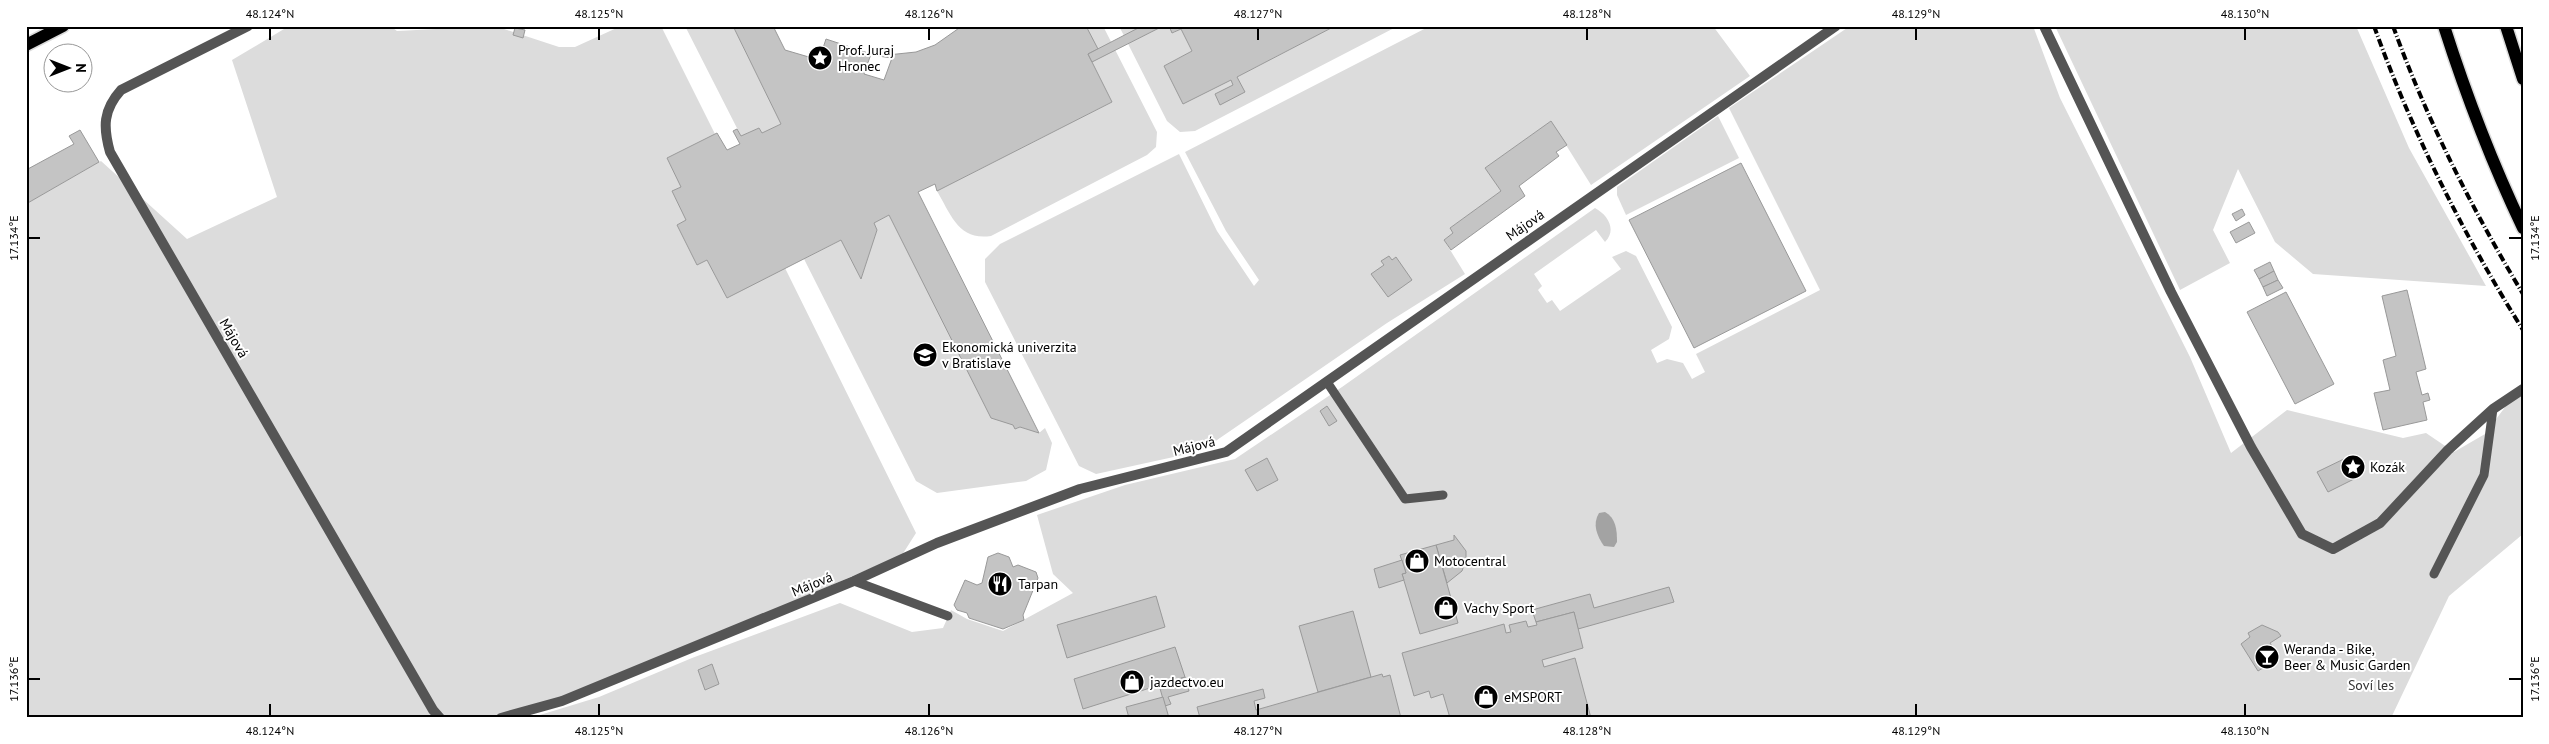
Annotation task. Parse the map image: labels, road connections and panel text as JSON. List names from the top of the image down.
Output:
{
  "streets": {
    "street": ["Májová"]
  },
  "parks": ["Soví les"],
  "places": {
    "place": ["Prof. Juraj Hronec", "Kozák"],
    "school or university": ["Ekonomická univerzita v Bratislave"],
    "shop": [
      "Motocentral",
      "Vachy Sport",
      "jazdectvo.eu",
      "eMSPORT"
    ],
    "restaurant": ["Tarpan"],
    "bar": ["Weranda - Bike, Beer & Music Garden"]
  },
  "north": "right",
  "coordinates": [
    "48.124°N",
    "48.125°N",
    "48.126°N",
    "48.127°N",
    "48.128°N",
    "48.129°N",
    "48.130°N",
    "17.134°E",
    "17.136°E"
  ]
}
